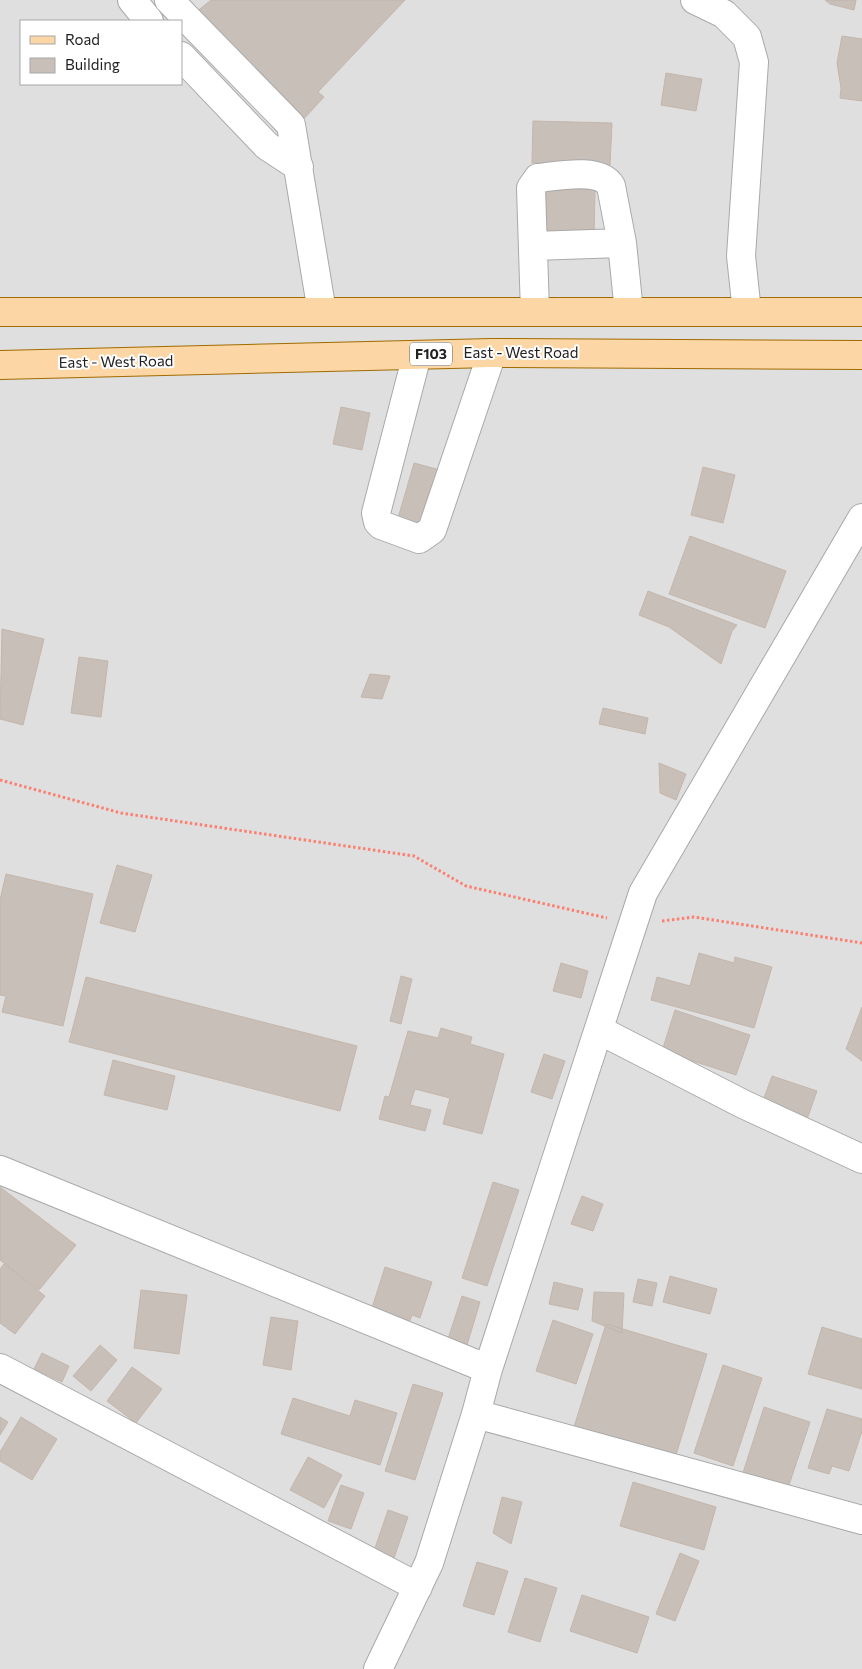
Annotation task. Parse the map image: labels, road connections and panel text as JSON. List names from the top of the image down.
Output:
{
  "streets": {
    "main road": ["East - West Road", "F103"]
  },
  "legend": ["Road", "Building"]
}
